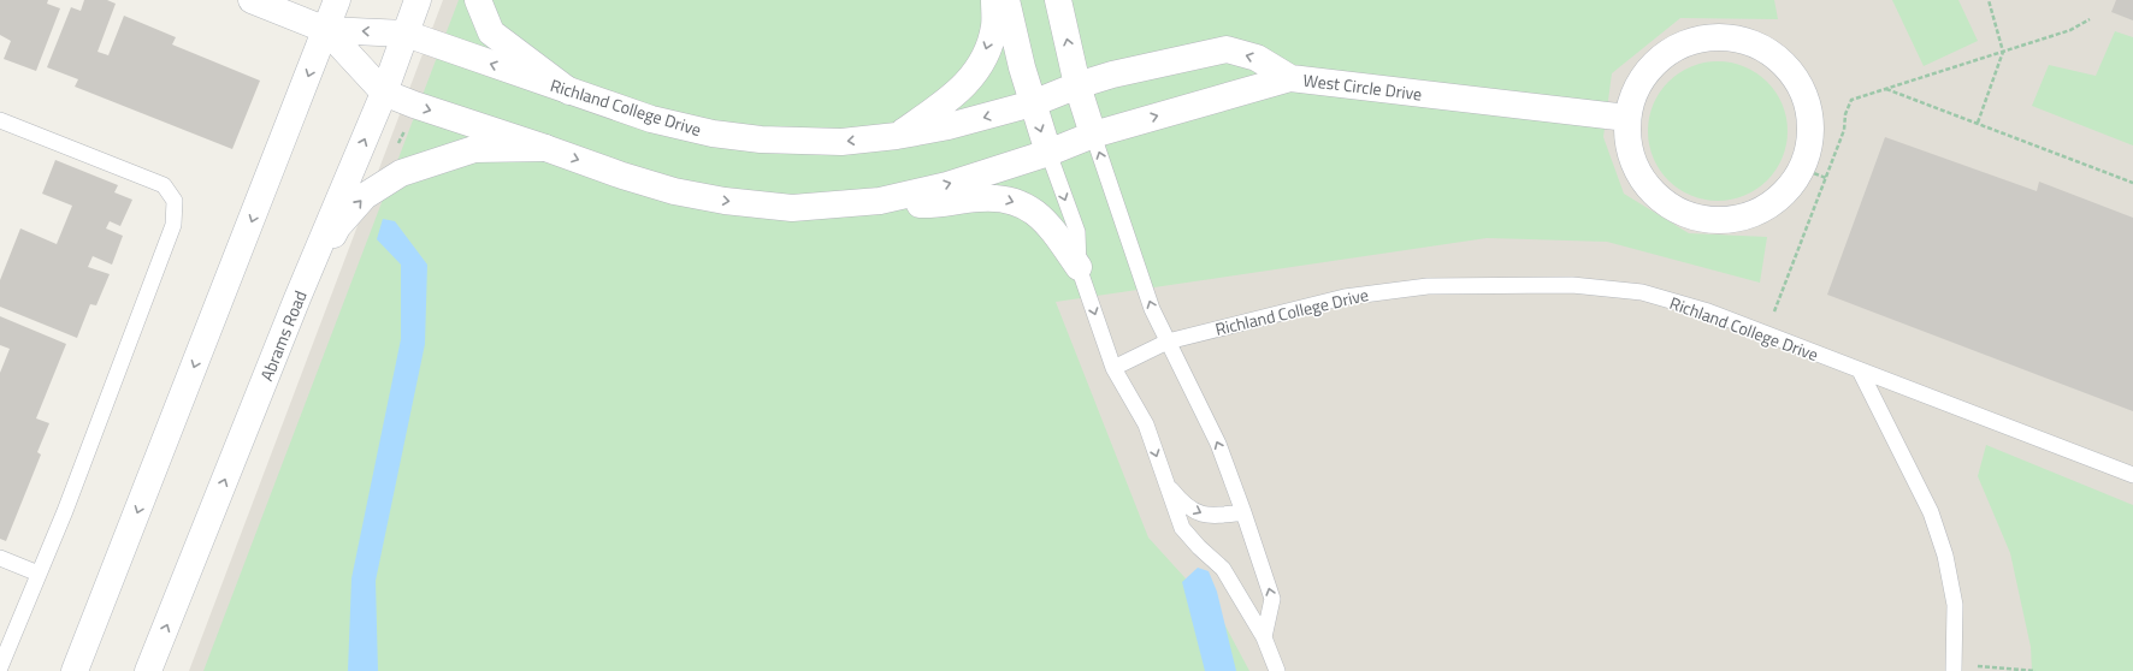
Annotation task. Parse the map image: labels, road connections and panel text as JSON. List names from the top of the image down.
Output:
{
  "streets": {
    "street": ["West Circle Drive", "Richland College Drive", "Abrams Road"]
  },
  "crossings": [
    ["West Circle Drive", "Richland College Drive"],
    ["Richland College Drive", "Abrams Road"]
  ]
}
